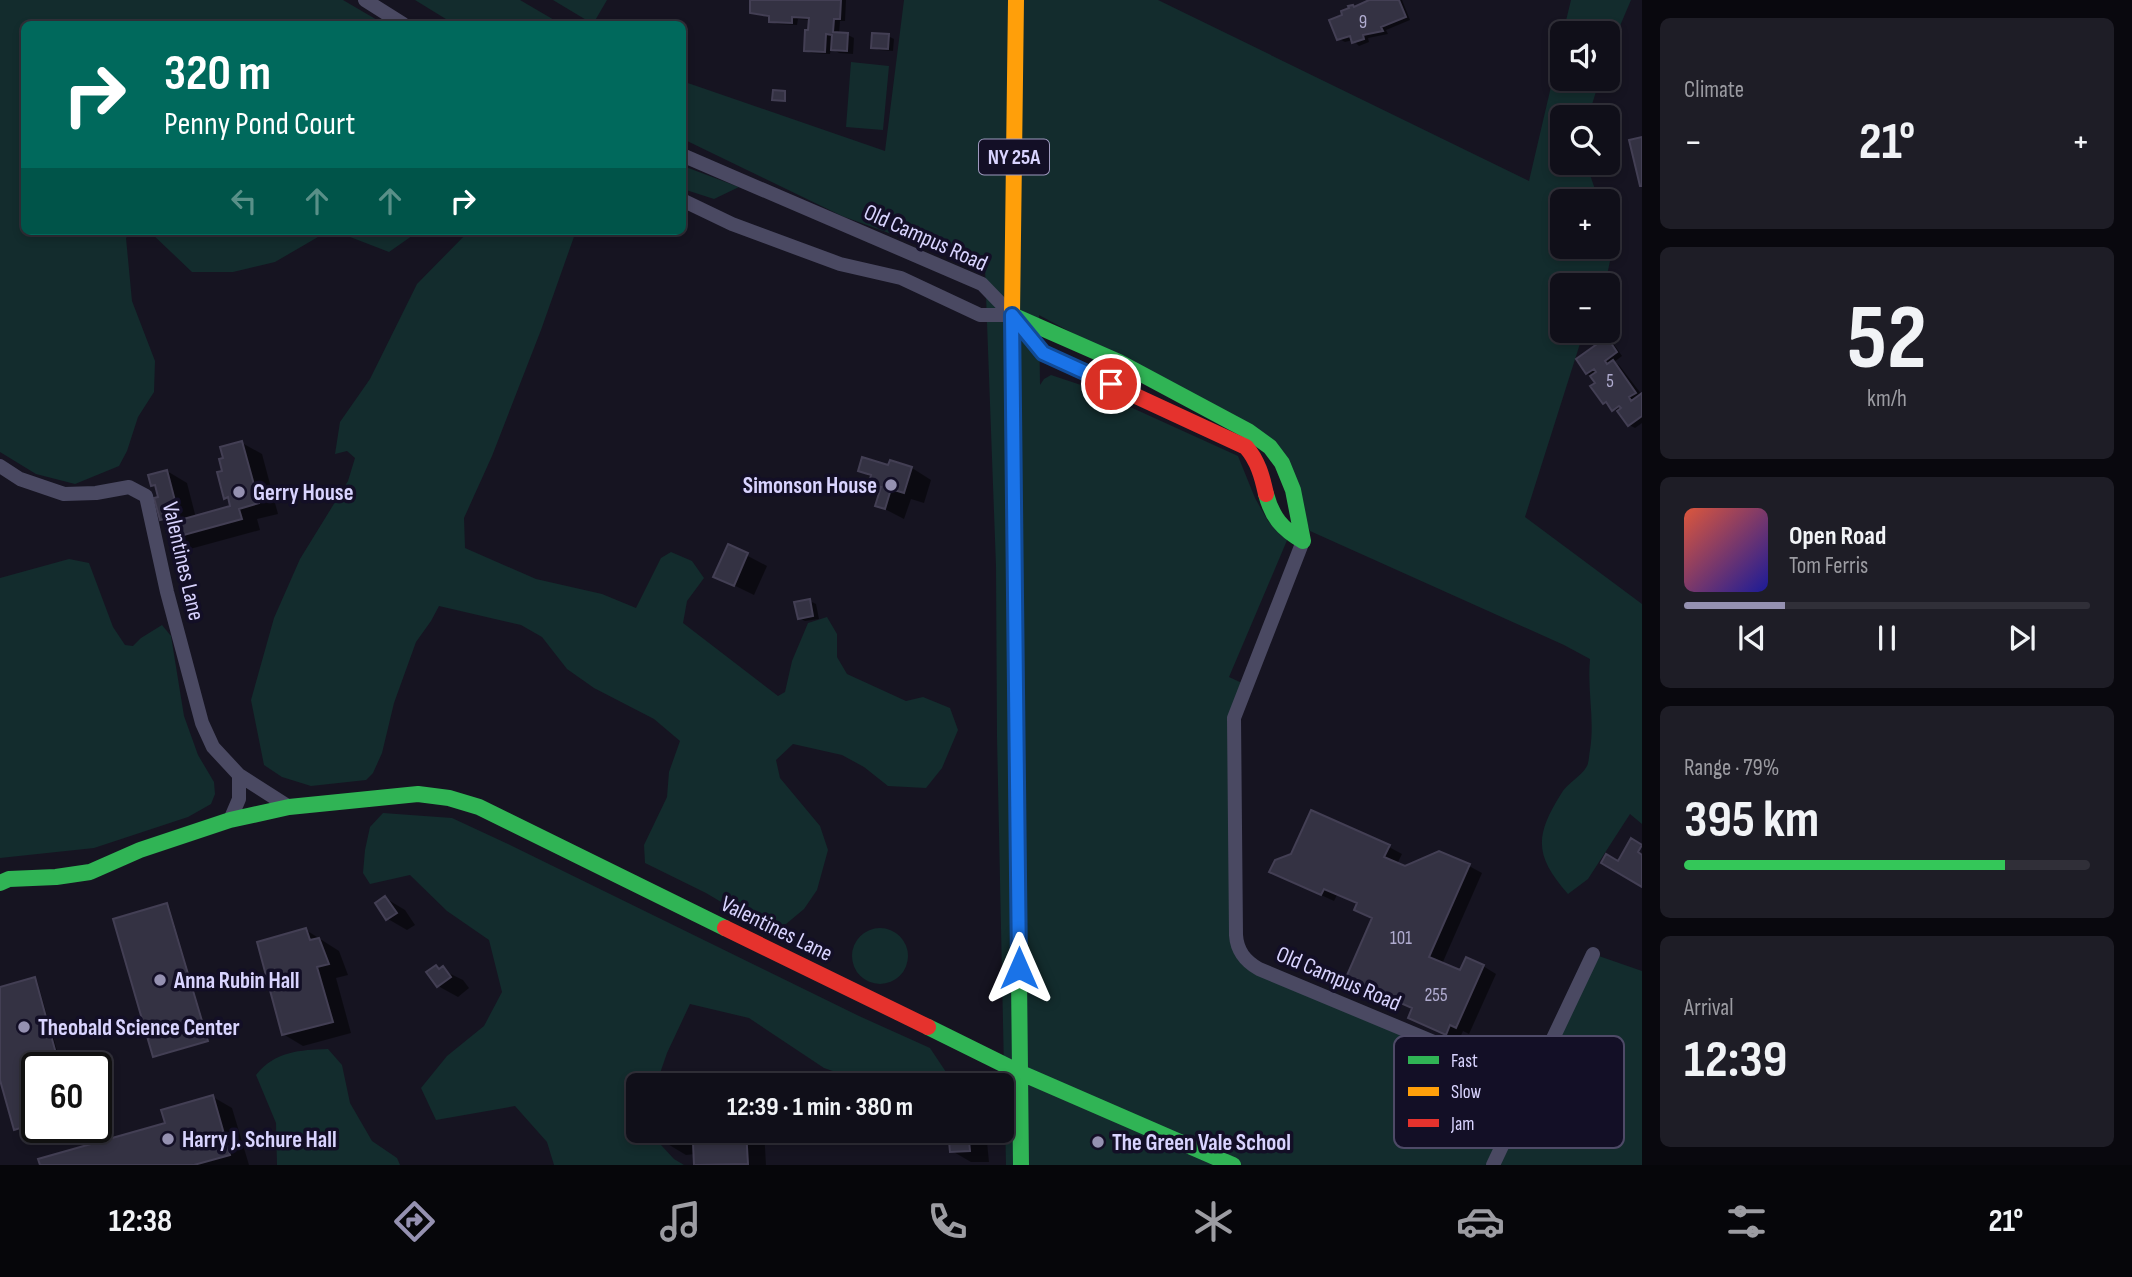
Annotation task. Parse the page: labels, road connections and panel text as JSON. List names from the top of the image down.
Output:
{
  "streets": {
    "street": ["NY 25A", "Old Campus Road", "Valentines Lane"]
  },
  "crossings": [
    ["NY 25A", "Old Campus Road"],
    ["NY 25A", "Valentines Lane"]
  ],
  "places": [
    "Simonson House",
    "Gerry House",
    "Anna Rubin Hall",
    "Theobald Science Center",
    "Harry J. Schure Hall",
    "The Green Vale School"
  ],
  "house_numbers": [
    "9",
    "5",
    "101",
    "255"
  ],
  "legend": ["Fast", "Slow", "Jam"],
  "page": {
    "tile": [
      "Climate",
      ["52", "km/h"],
      ["Range · 79%", "395 km"],
      ["Arrival", "12:39"]
    ],
    "map_buttons": ["+", "−"],
    "turn": ["320 m", "Penny Pond Court"],
    "heat": ["−", "21°", "+"],
    "song": ["Open Road", "Tom Ferris"],
    "limit": "60",
    "trip": "12:39 · 1 min · 380 m",
    "tabs": ["12:38", "21°"]
  }
}
